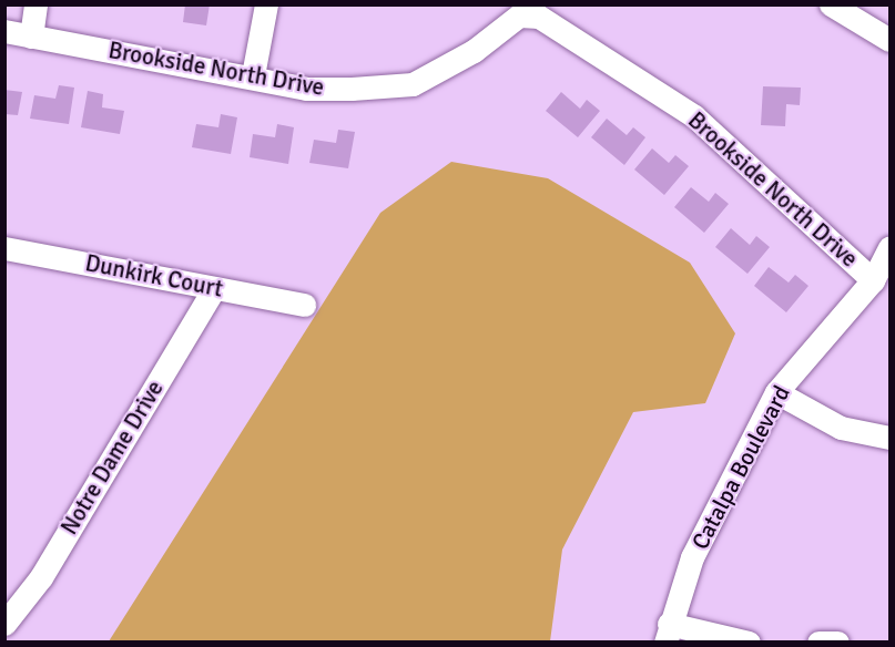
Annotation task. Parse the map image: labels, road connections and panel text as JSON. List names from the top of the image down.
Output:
{
  "streets": {
    "street": [
      "Brookside North Drive",
      "Dunkirk Court",
      "Notre Dame Drive",
      "Catalpa Boulevard"
    ]
  },
  "crossings": [
    ["Brookside North Drive", "Catalpa Boulevard"],
    ["Dunkirk Court", "Notre Dame Drive"]
  ]
}
